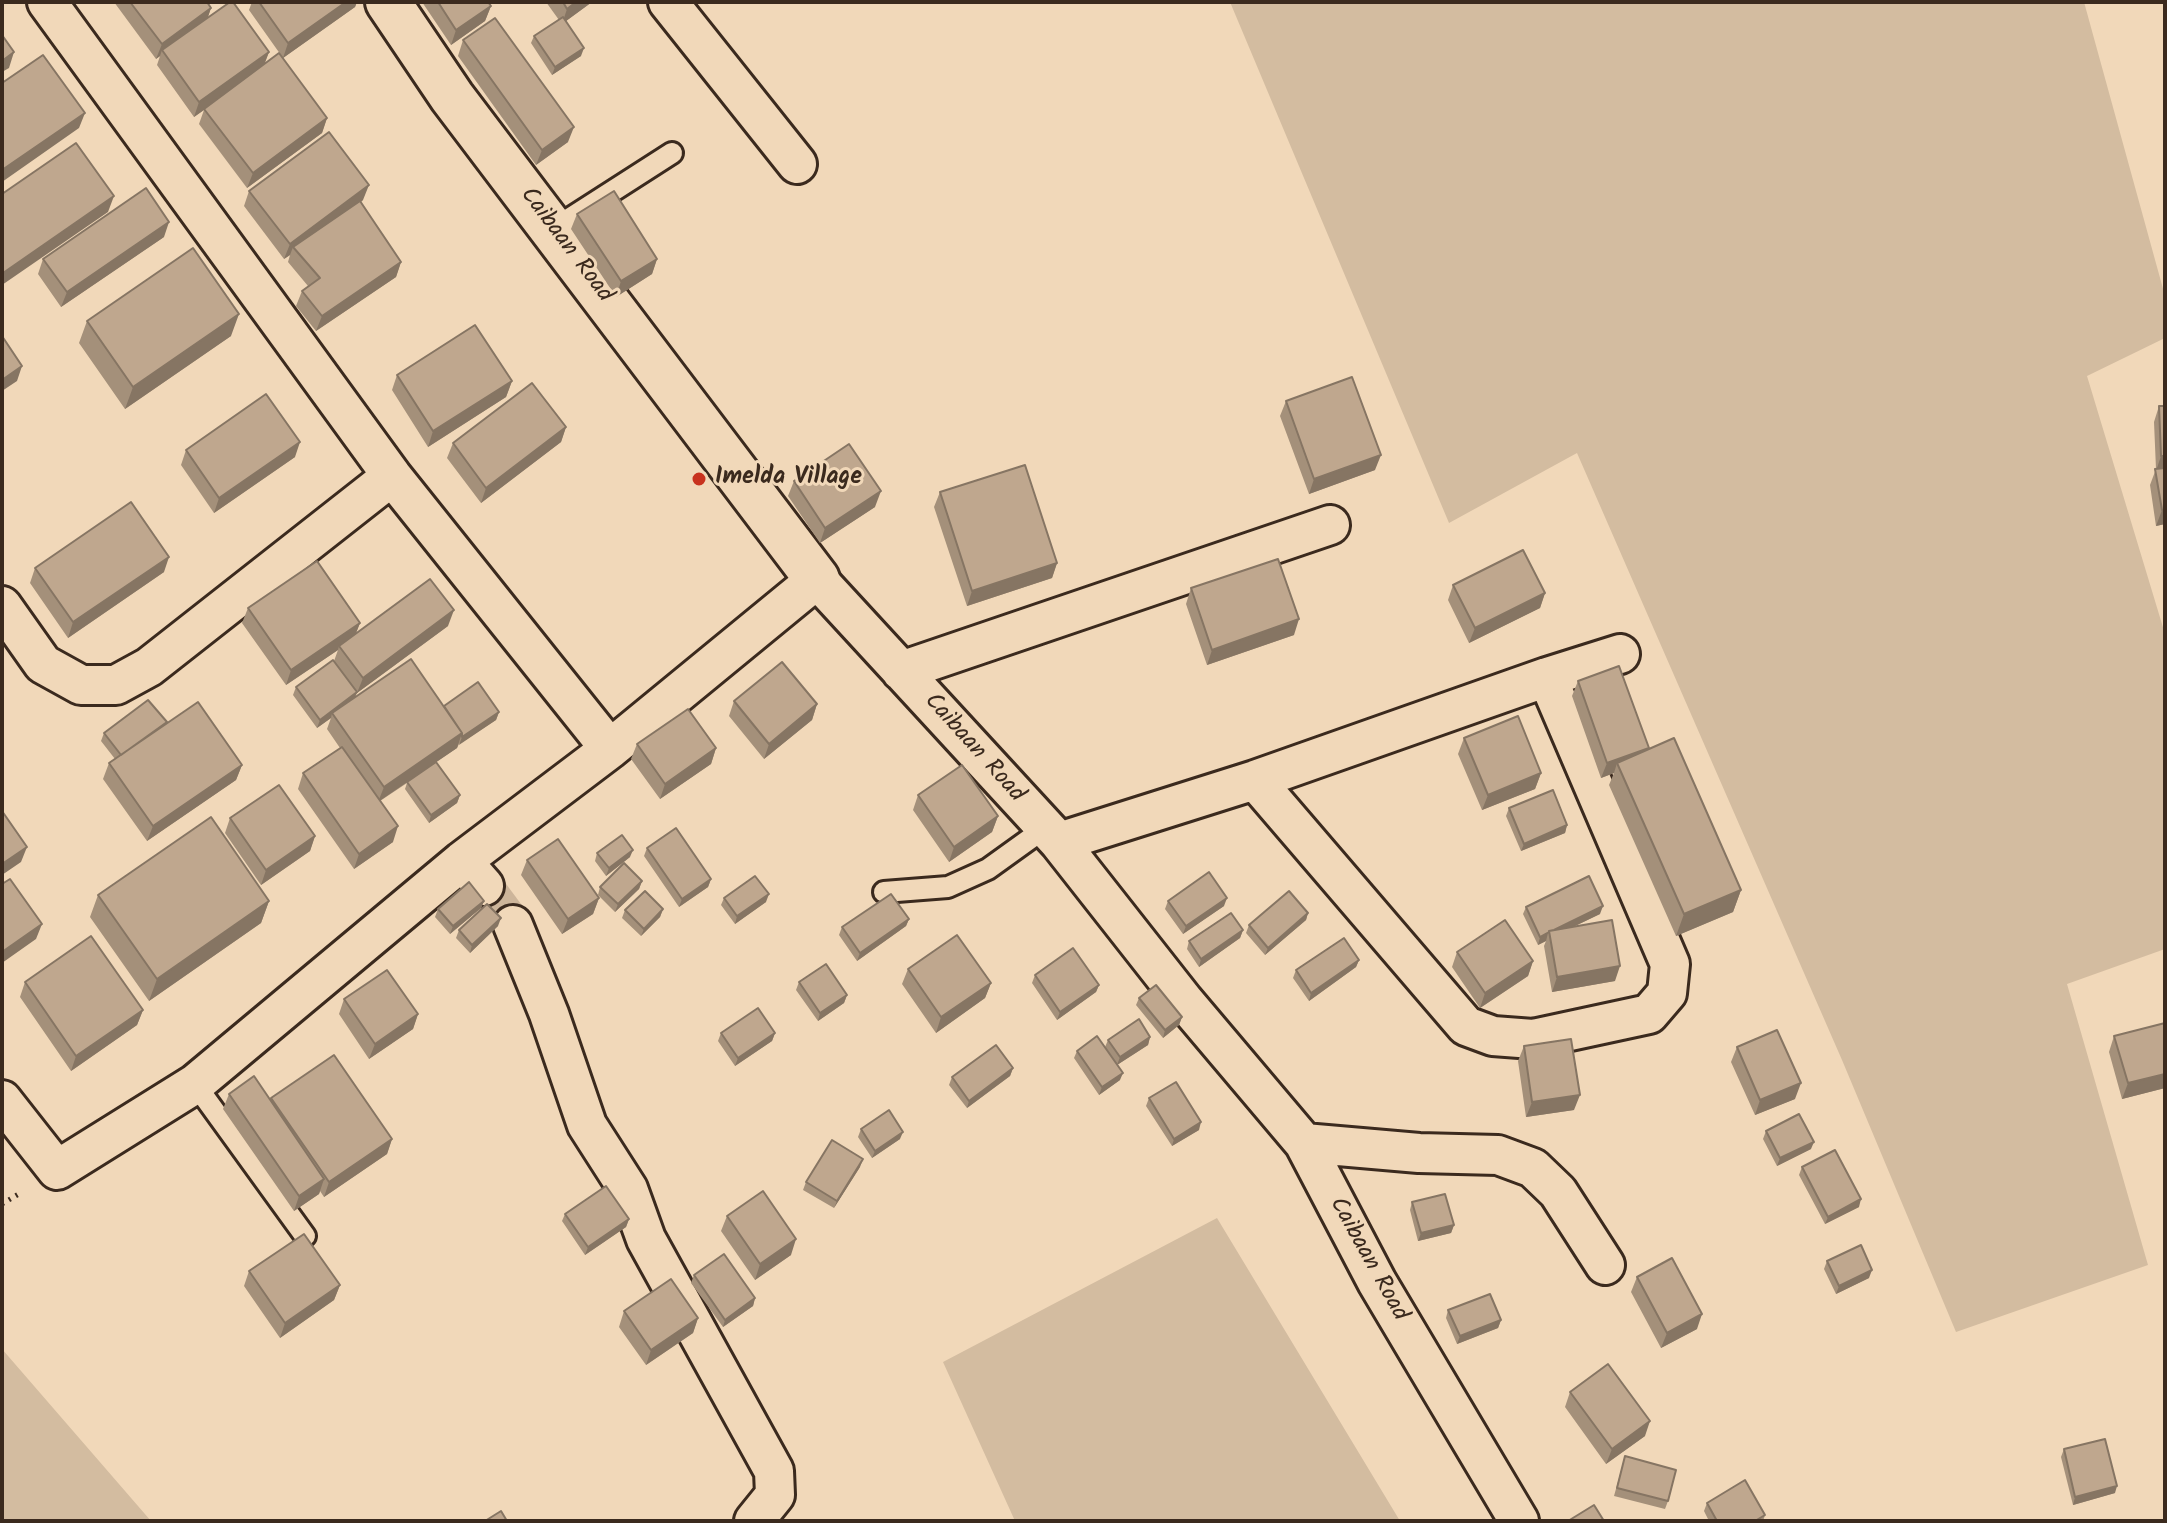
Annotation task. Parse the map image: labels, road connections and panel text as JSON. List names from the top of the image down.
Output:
{
  "streets": {
    "street": ["Caibaan Road"]
  },
  "places": ["Imelda Village"]
}
